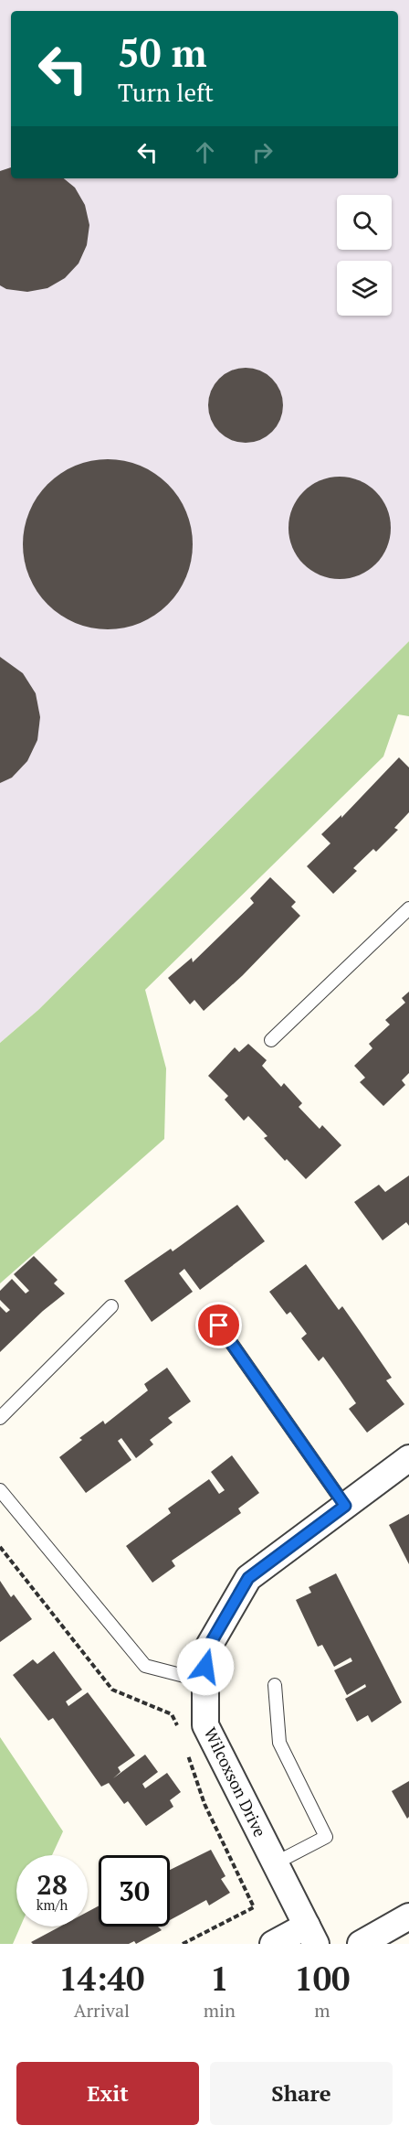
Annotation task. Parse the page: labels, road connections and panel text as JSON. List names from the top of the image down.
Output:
{
  "streets": {
    "street": ["Wilcoxson Drive"]
  },
  "page": {
    "turn": ["50 m", "Turn left"],
    "speed": "28 km/h",
    "limit": "30",
    "eta": [
      "14:40",
      "Arrival",
      "1",
      "min",
      "100",
      "m"
    ],
    "buttons": ["Exit", "Share"]
  }
}
